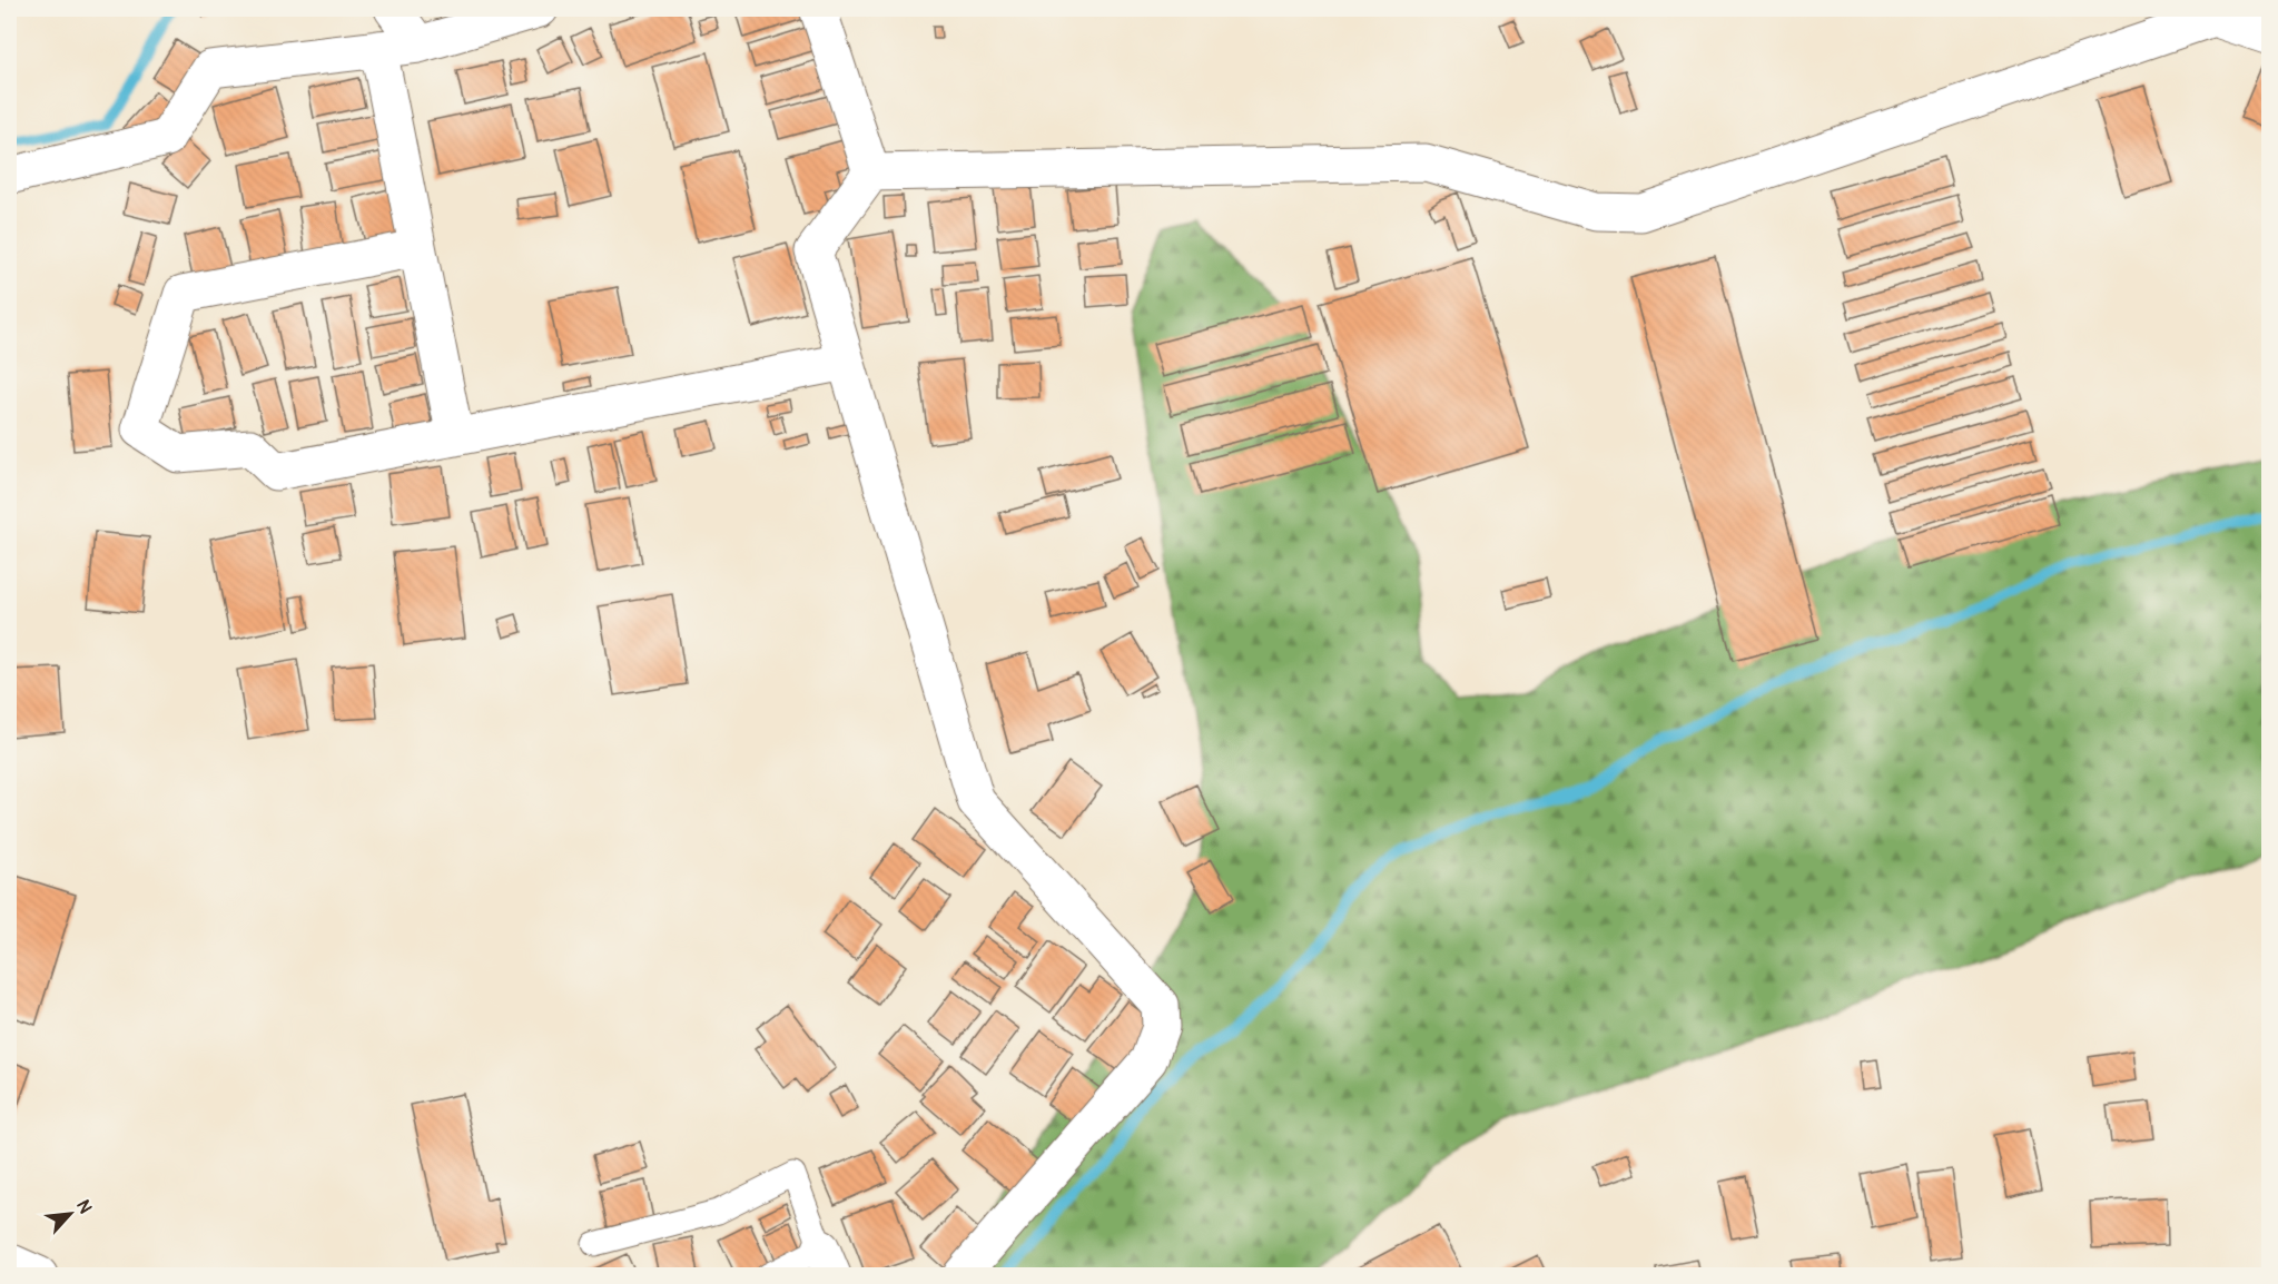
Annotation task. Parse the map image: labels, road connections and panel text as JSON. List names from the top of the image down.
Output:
{
  "north": "top right"
}
